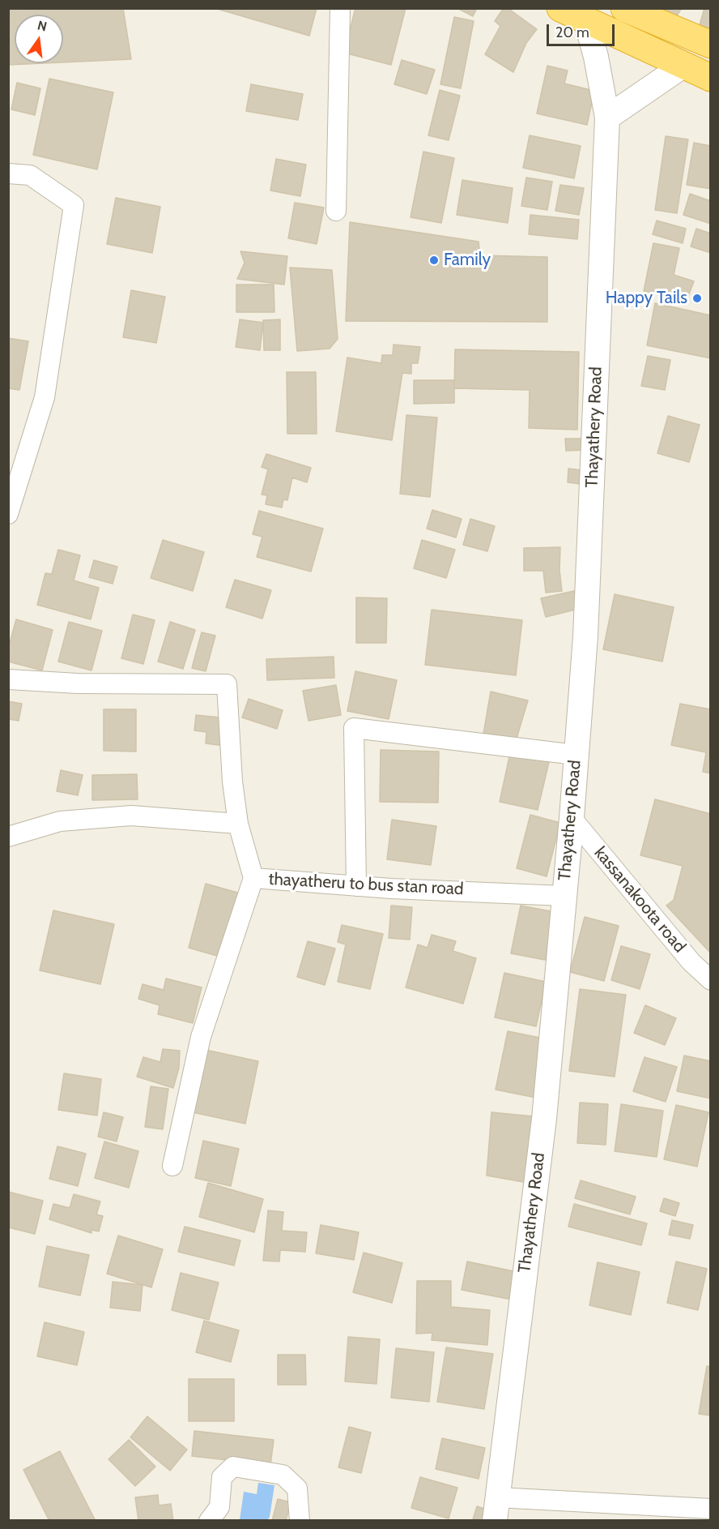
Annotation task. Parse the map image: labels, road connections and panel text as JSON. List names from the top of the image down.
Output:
{
  "streets": {
    "street": ["Thayathery Road", "thayatheru to bus stan road", "kassanakoota road"]
  },
  "crossings": [
    ["Thayathery Road", "thayatheru to bus stan road"],
    ["Thayathery Road", "kassanakoota road"]
  ],
  "places": ["Family", "Happy Tails"],
  "scale_bar": "20 m",
  "north": "top"
}
